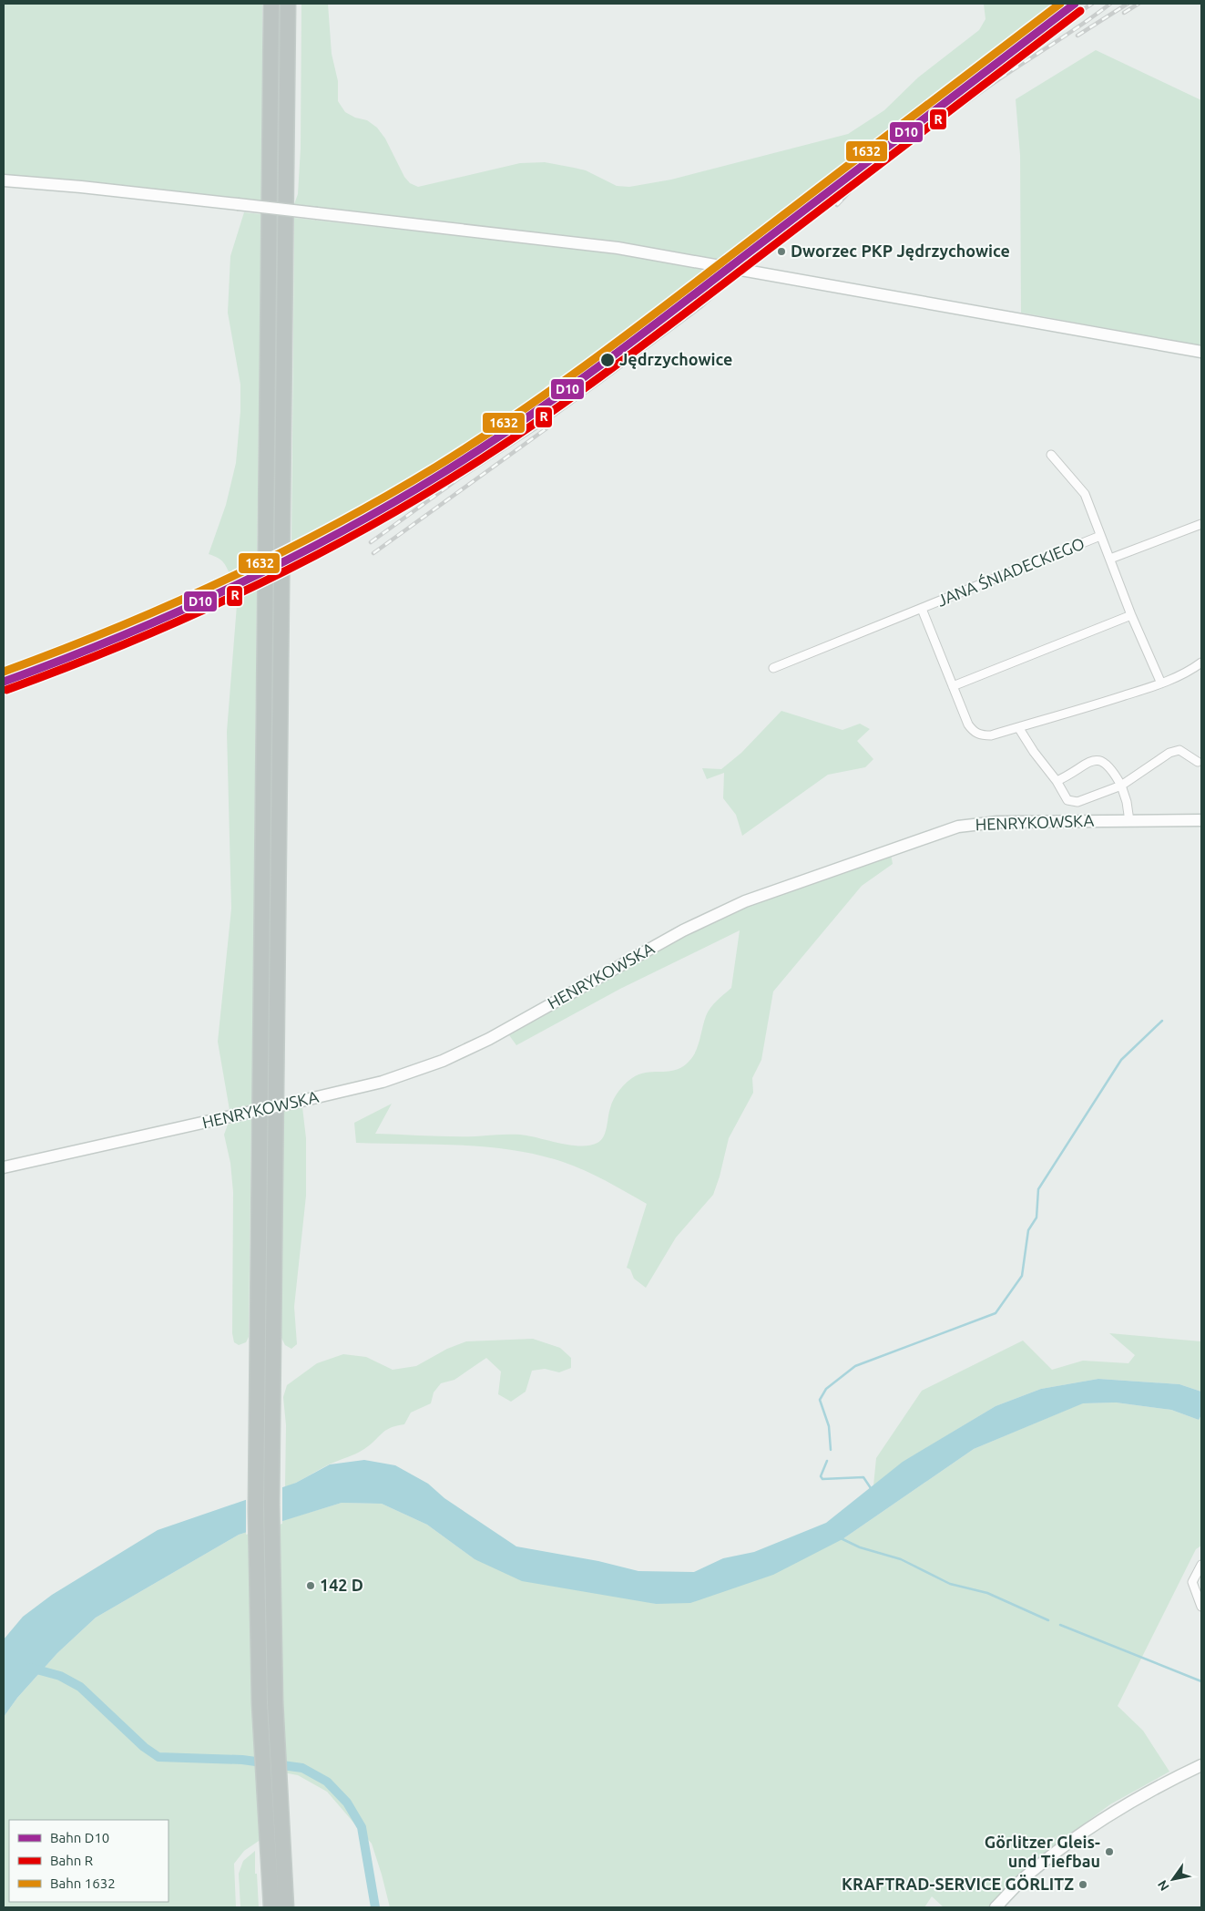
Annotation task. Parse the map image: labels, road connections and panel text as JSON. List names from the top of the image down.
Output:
{
  "streets": {
    "street": ["JANA ŚNIADECKIEGO", "HENRYKOWSKA"]
  },
  "places": [
    "Dworzec PKP Jędrzychowice",
    "Jędrzychowice",
    "142 D",
    "Görlitzer Gleis- und Tiefbau",
    "KRAFTRAD-SERVICE GÖRLITZ"
  ],
  "lines": ["rail line D10", "rail line 1632", "rail line R"],
  "legend": ["Bahn D10", "Bahn R", "Bahn 1632"],
  "north": "bottom left"
}
